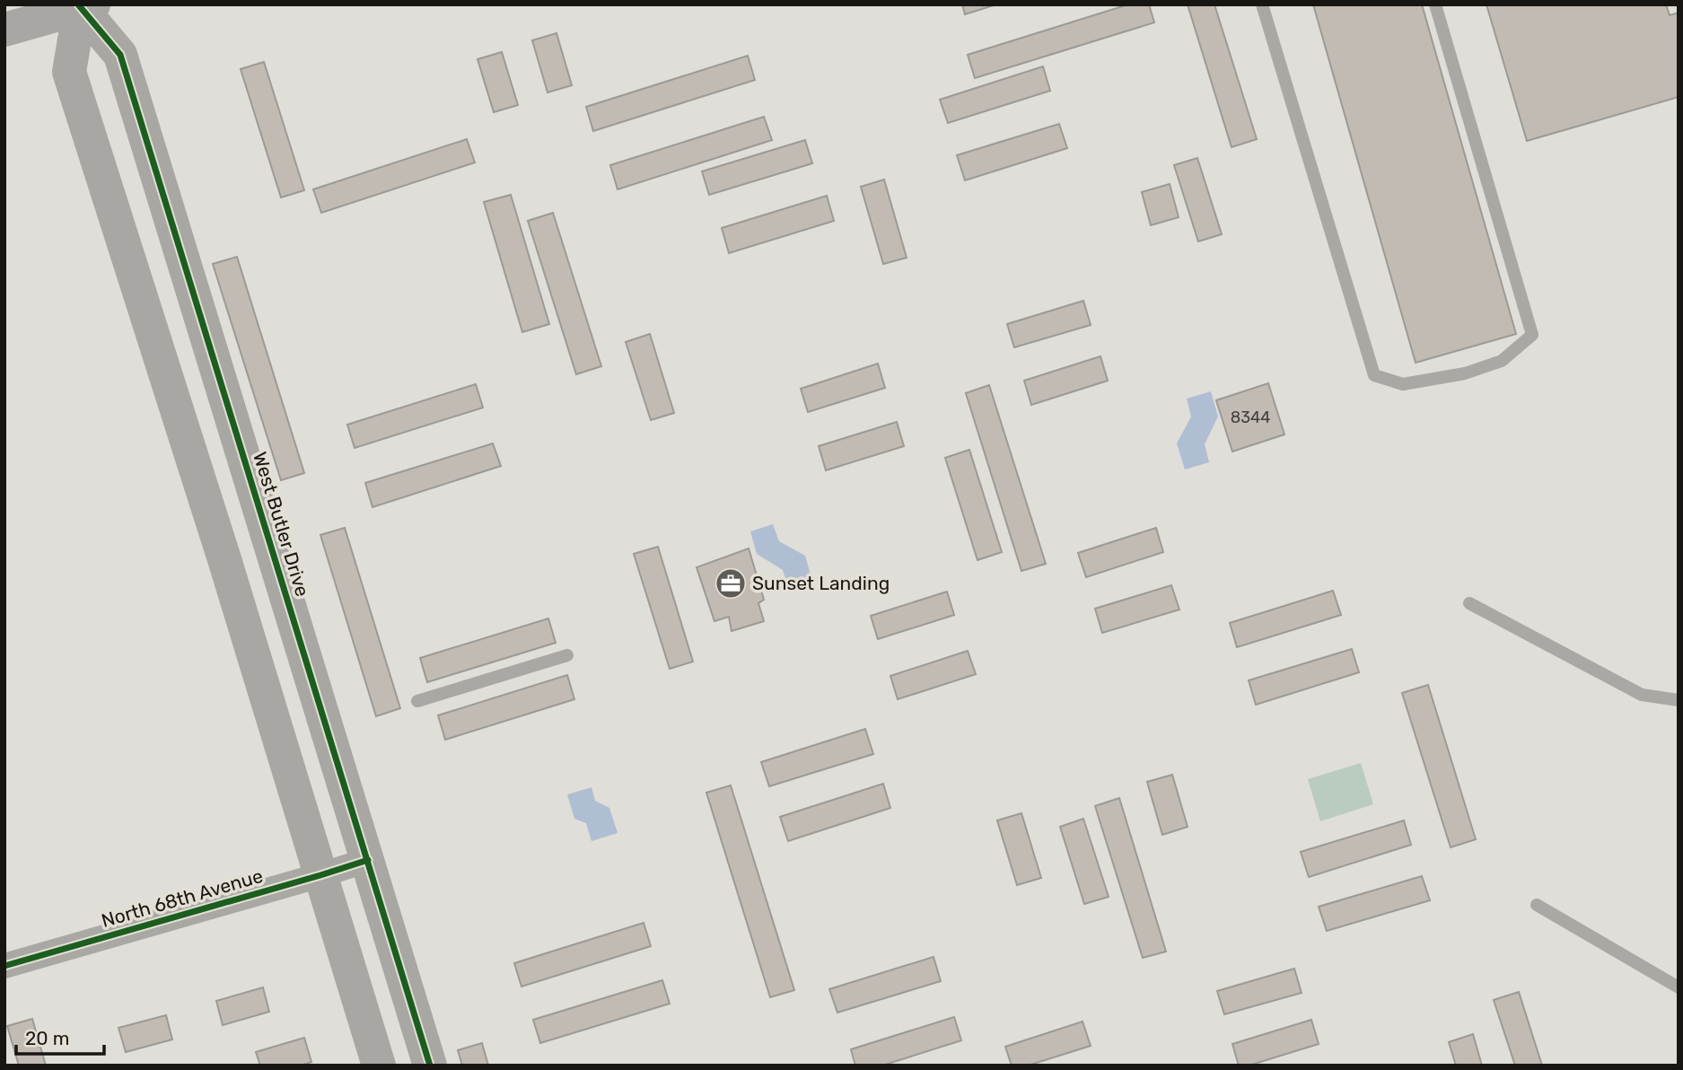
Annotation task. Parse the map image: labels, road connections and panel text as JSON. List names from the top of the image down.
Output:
{
  "streets": {
    "street": ["West Butler Drive", "North 68th Avenue"]
  },
  "crossings": [
    ["West Butler Drive", "North 68th Avenue"]
  ],
  "places": {
    "office": ["Sunset Landing"]
  },
  "house_numbers": ["8344"],
  "scale_bar": "20 m"
}
